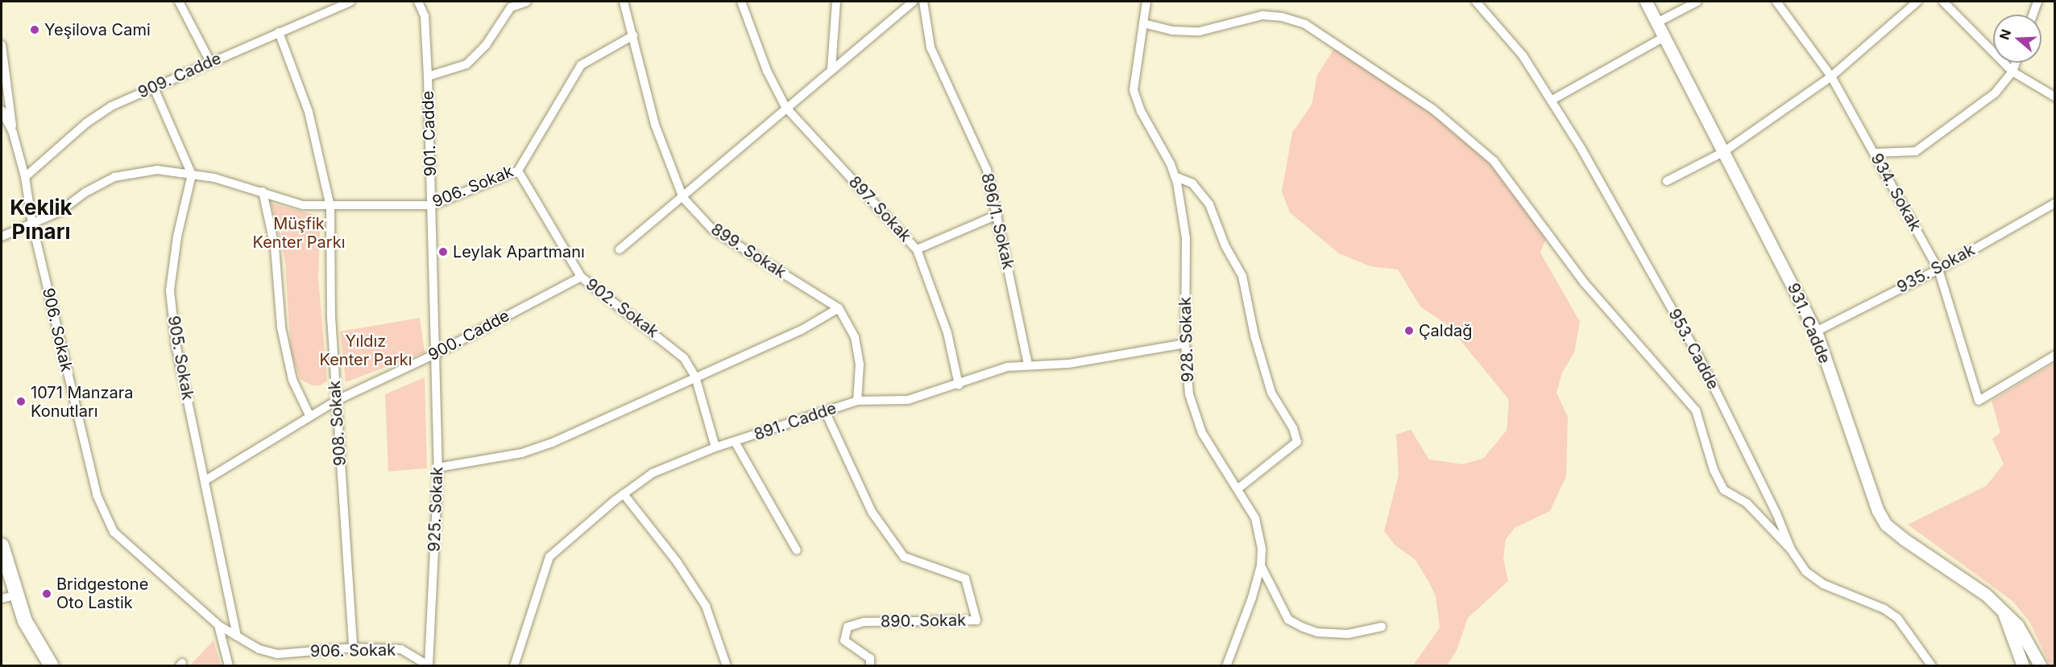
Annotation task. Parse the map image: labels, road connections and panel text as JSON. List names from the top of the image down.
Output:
{
  "streets": {
    "main road": ["931. Cadde"],
    "street": [
      "909. Cadde",
      "901. Cadde",
      "906. Sokak",
      "934. Sokak",
      "897. Sokak",
      "896/1. Sokak",
      "899. Sokak",
      "935. Sokak",
      "902. Sokak",
      "900. Cadde",
      "928. Sokak",
      "953. Cadde",
      "905. Sokak",
      "891. Cadde",
      "908. Sokak",
      "925. Sokak",
      "890. Sokak"
    ]
  },
  "crossings": [
    ["909. Cadde", "908. Sokak"],
    ["901. Cadde", "906. Sokak"],
    ["901. Cadde", "900. Cadde"],
    ["901. Cadde", "925. Sokak"],
    ["906. Sokak", "899. Sokak"],
    ["906. Sokak", "902. Sokak"],
    ["906. Sokak", "905. Sokak"],
    ["906. Sokak", "908. Sokak"],
    ["906. Sokak", "925. Sokak"],
    ["934. Sokak", "935. Sokak"],
    ["897. Sokak", "891. Cadde"],
    ["896/1. Sokak", "891. Cadde"],
    ["899. Sokak", "891. Cadde"],
    ["935. Sokak", "931. Cadde"],
    ["902. Sokak", "900. Cadde"],
    ["902. Sokak", "891. Cadde"],
    ["900. Cadde", "905. Sokak"],
    ["900. Cadde", "908. Sokak"],
    ["900. Cadde", "925. Sokak"],
    ["928. Sokak", "891. Cadde"],
    ["891. Cadde", "890. Sokak"]
  ],
  "districts": ["Keklik Pınarı"],
  "parks": ["Müşfik Kenter Parkı", "Yıldız Kenter Parkı"],
  "places": [
    "Yeşilova Cami",
    "Leylak Apartmanı",
    "Çaldağ",
    "1071 Manzara Konutları",
    "Bridgestone Oto Lastik"
  ],
  "north": "left"
}
